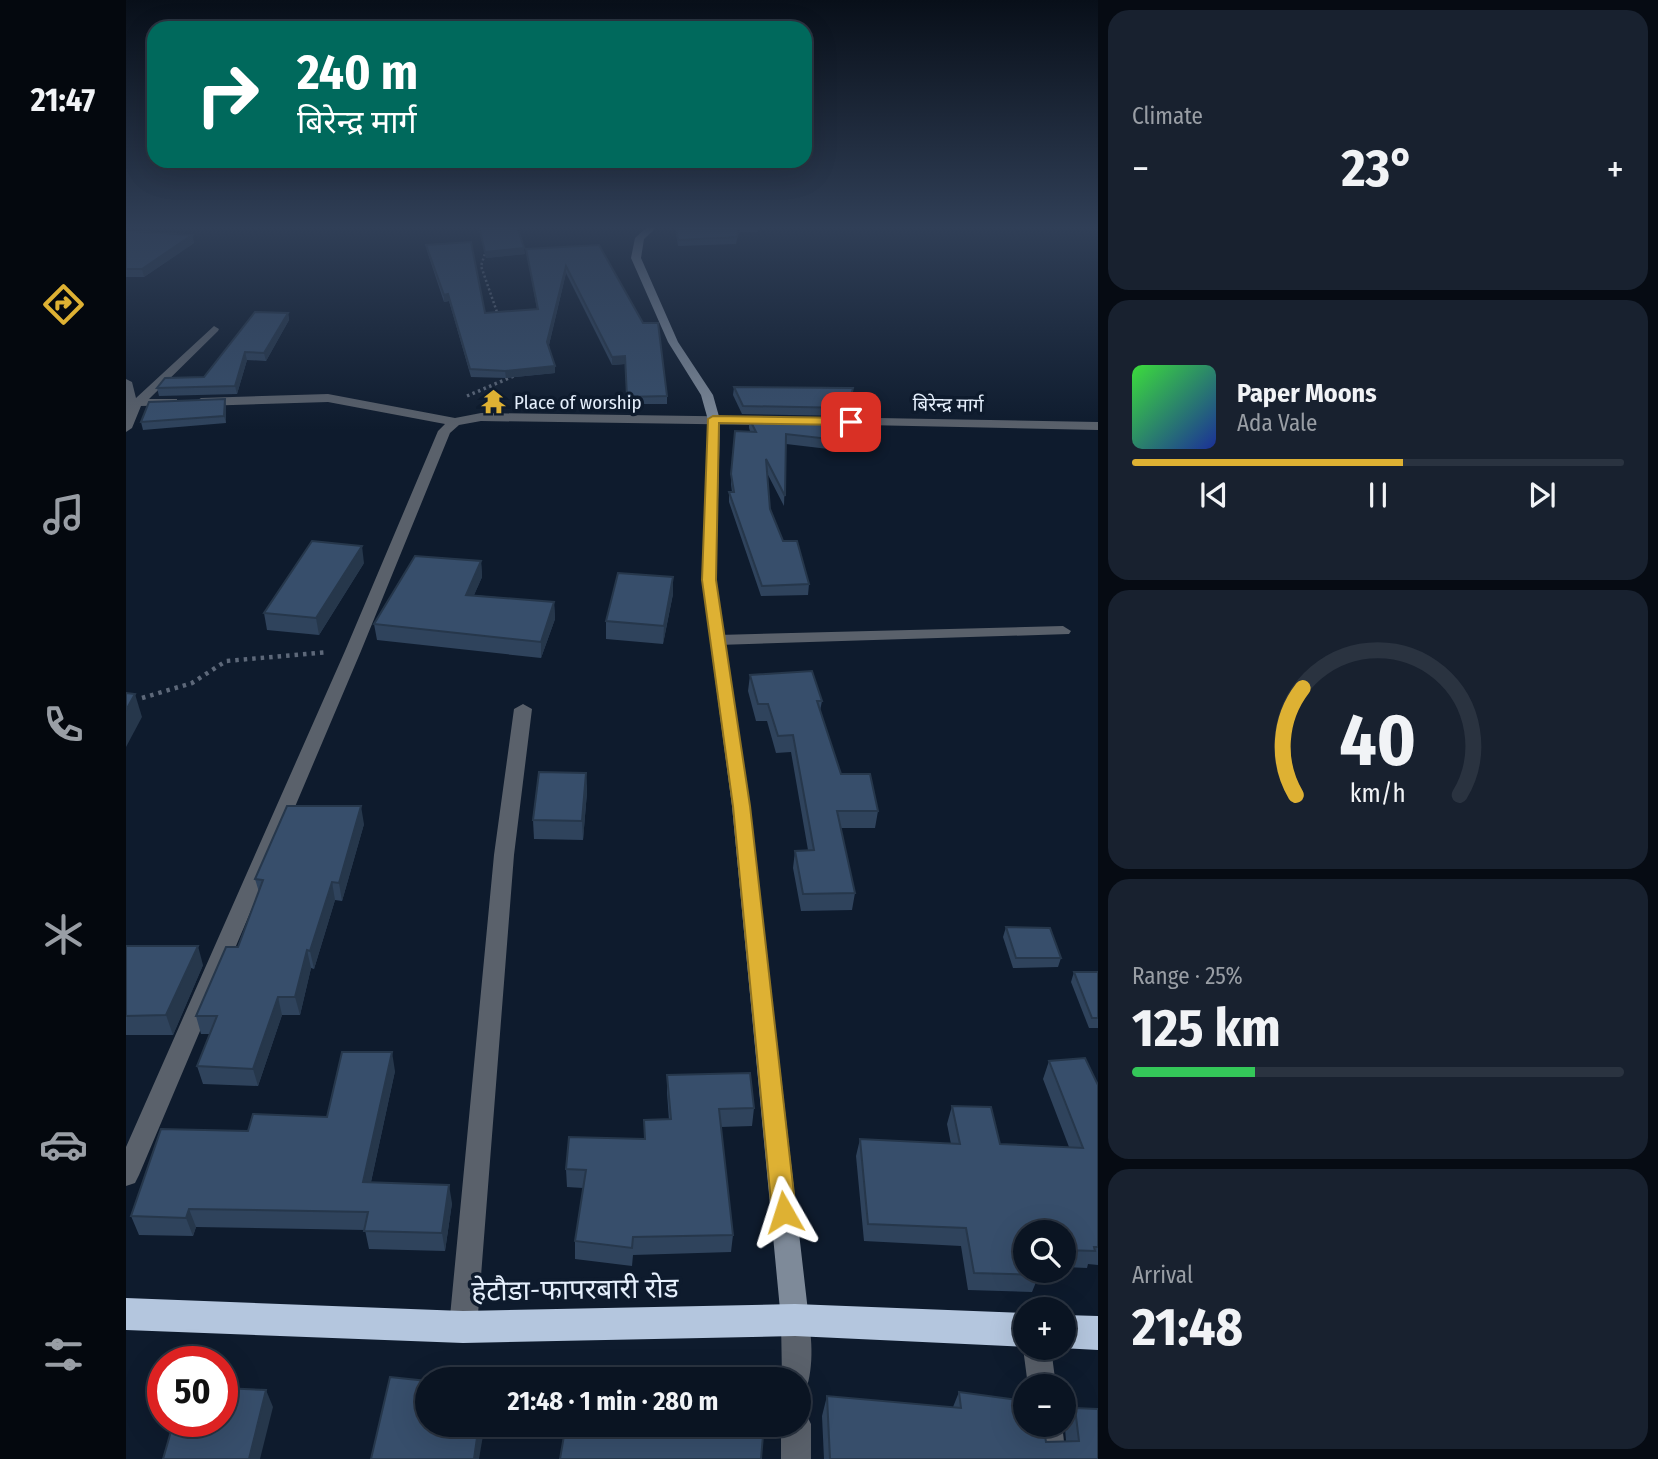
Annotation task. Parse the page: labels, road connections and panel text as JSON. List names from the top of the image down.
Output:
{
  "streets": {
    "highway": ["हेटौडा-फापरबारी रोड"],
    "street": ["बिरेन्द्र मार्ग"]
  },
  "places": {
    "temple": ["Place of worship"]
  },
  "page": {
    "tabs": "21:47",
    "tile": [
      "Climate",
      ["Range · 25%", "125 km"],
      ["Arrival", "21:48"]
    ],
    "turn": ["240 m", "बिरेन्द्र मार्ग"],
    "heat": ["−", "23°", "+"],
    "song": ["Paper Moons", "Ada Vale"],
    "map_buttons": ["+", "−"],
    "limit": "50",
    "trip": "21:48 · 1 min · 280 m",
    "gauge": ["40", "km/h"]
  }
}
